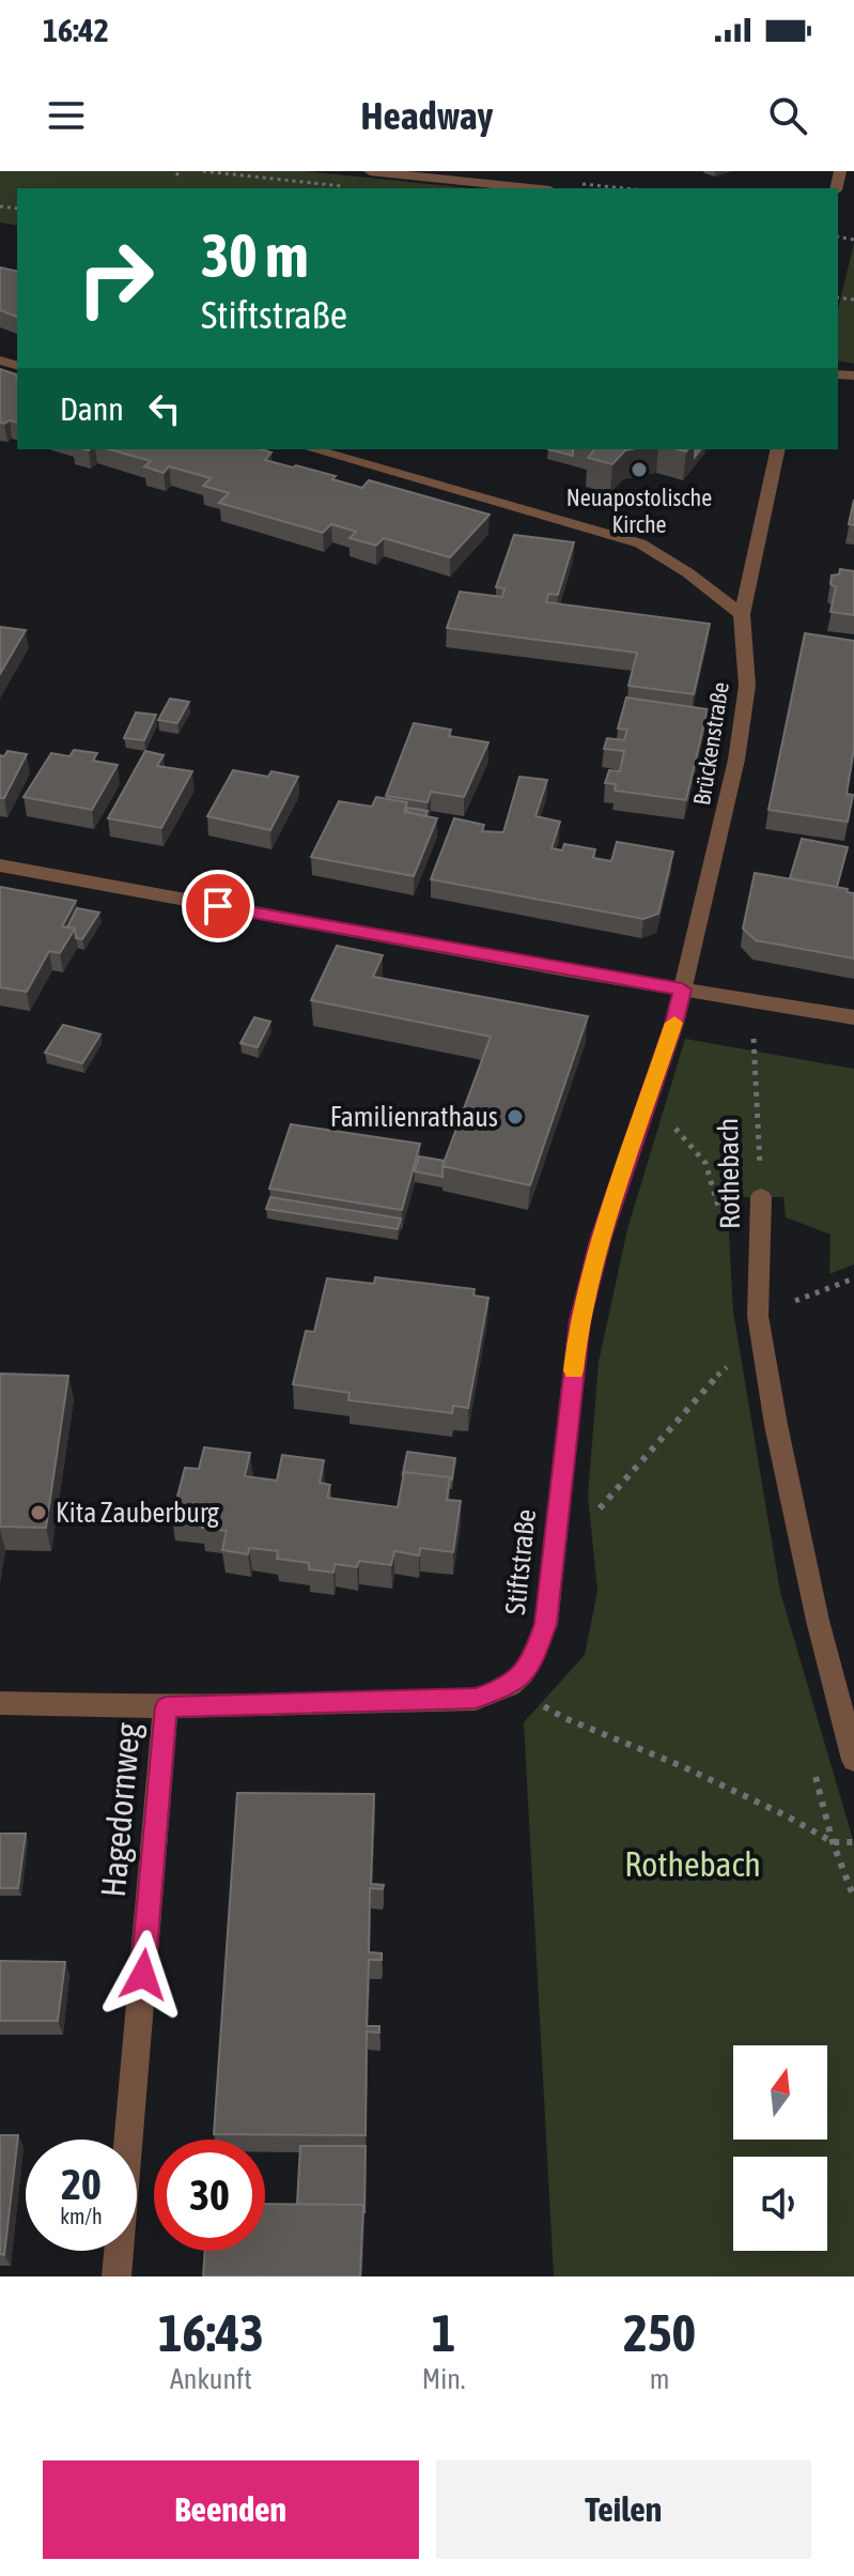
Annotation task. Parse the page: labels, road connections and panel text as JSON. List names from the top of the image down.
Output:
{
  "streets": {
    "street": [
      "Brückenstraße",
      "Rothebach",
      "Stiftstraße",
      "Hagedornweg"
    ]
  },
  "crossings": [
    ["Brückenstraße", "Stiftstraße"]
  ],
  "parks": ["Rothebach"],
  "places": ["Neuapostolische Kirche", "Familienrathaus", "Kita Zauberburg"],
  "north": "top",
  "page": {
    "status": "16:42",
    "header": "Headway",
    "turn": ["30 m", "Stiftstraße"],
    "then": "Dann",
    "speed": "20 km/h",
    "limit": "30",
    "eta": [
      "16:43",
      "Ankunft",
      "1",
      "Min.",
      "250",
      "m"
    ],
    "buttons": ["Beenden", "Teilen"]
  }
}
